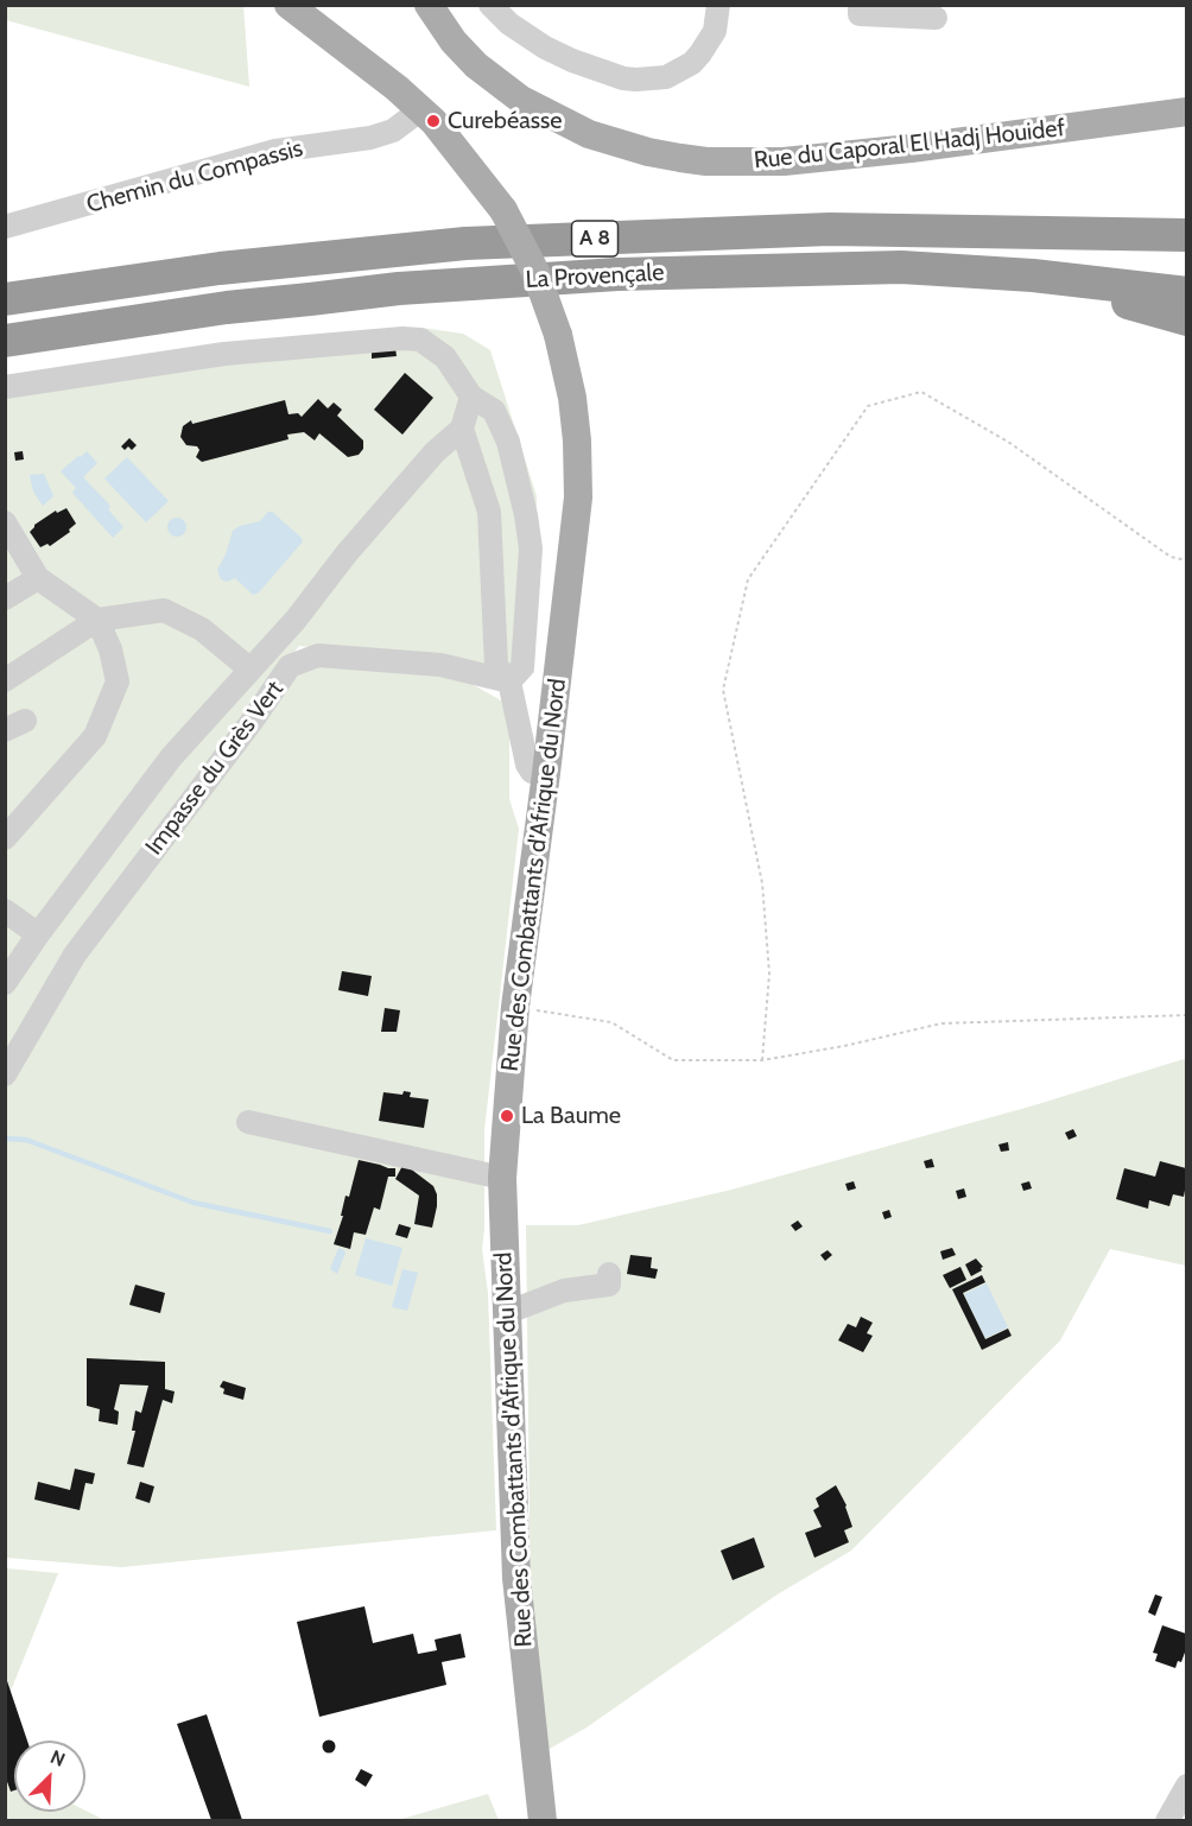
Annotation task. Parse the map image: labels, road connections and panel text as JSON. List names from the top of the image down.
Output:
{
  "streets": {
    "highway": ["A 8", "La Provençale"],
    "main road": ["Rue du Caporal El Hadj Houidef", "Rue des Combattants d'Afrique du Nord"],
    "street": ["Chemin du Compassis", "Impasse du Grès Vert"]
  },
  "crossings": [
    ["Chemin du Compassis", "Rue des Combattants d'Afrique du Nord"]
  ],
  "places": ["Curebéasse", "La Baume"],
  "north": "top right"
}
